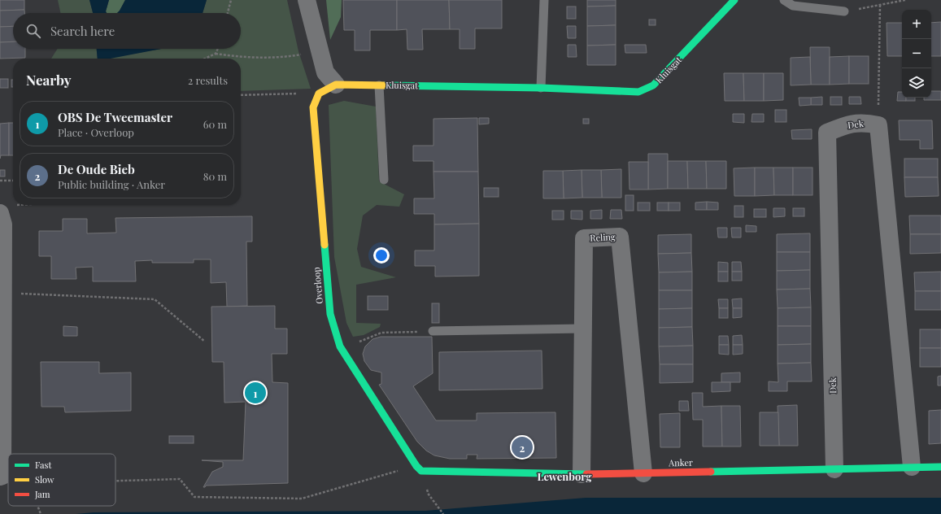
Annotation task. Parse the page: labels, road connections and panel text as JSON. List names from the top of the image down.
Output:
{
  "streets": {
    "street": [
      "Kluisgat",
      "Dek",
      "Reling",
      "Overloop",
      "Anker"
    ]
  },
  "crossings": [
    ["Dek", "Anker"],
    ["Reling", "Anker"],
    ["Overloop", "Anker"]
  ],
  "districts": ["Lewenborg"],
  "legend": ["Fast", "Slow", "Jam"],
  "page": {
    "map_buttons": ["+", "−"],
    "search": "Search here",
    "heading": ["Nearby", "2 results"],
    "list": [
      {
        "mark": "1",
        "name": "OBS De Tweemaster",
        "note": "Place · Overloop",
        "value": "60 m"
      },
      {
        "mark": "2",
        "name": "De Oude Bieb",
        "note": "Public building · Anker",
        "value": "80 m"
      }
    ],
    "pins": ["1", "2"]
  }
}
